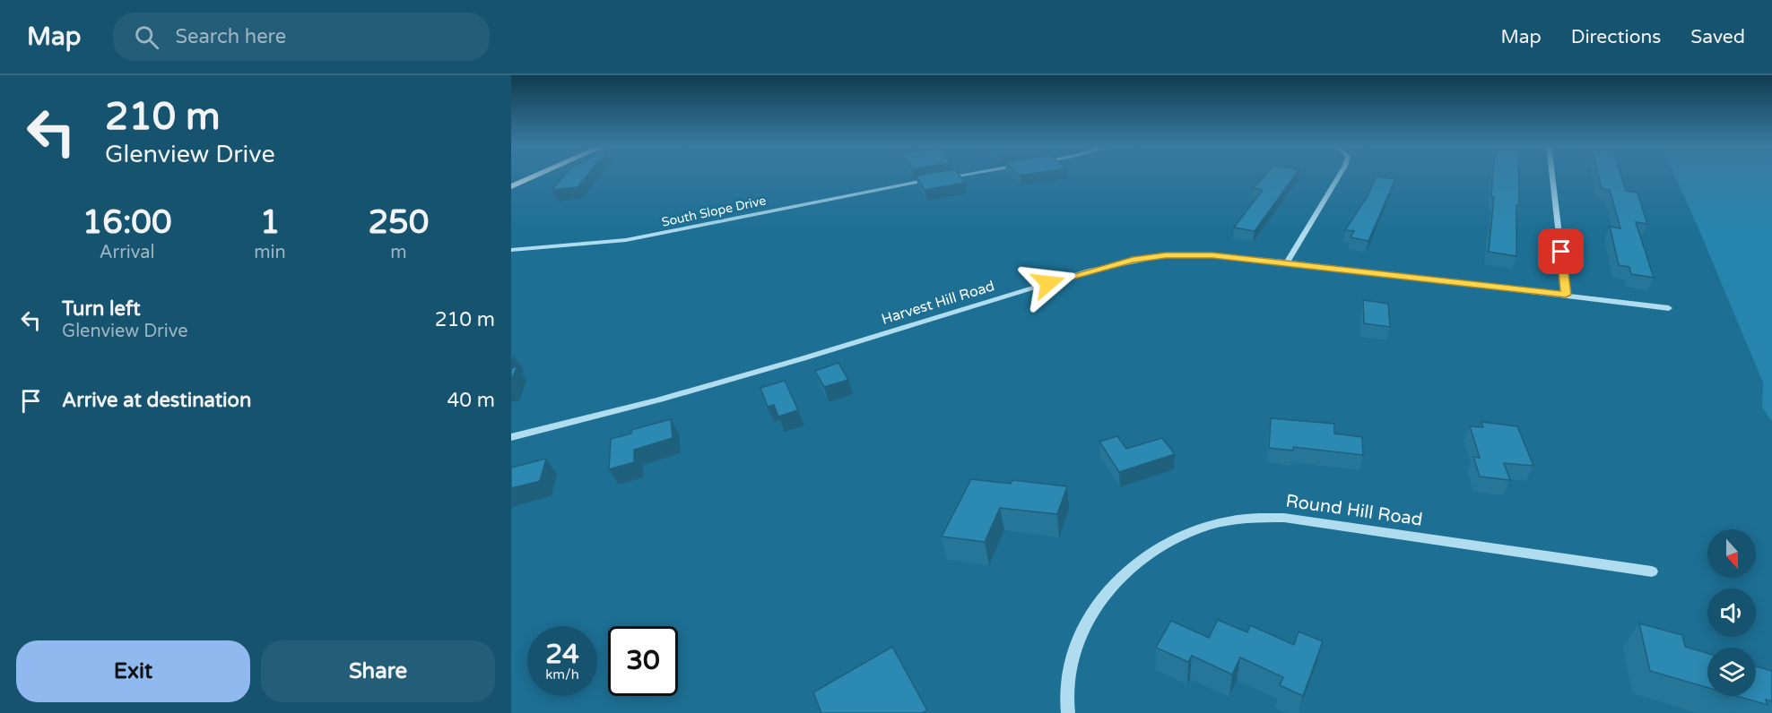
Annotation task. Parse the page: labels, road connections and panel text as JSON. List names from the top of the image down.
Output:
{
  "streets": {
    "street": ["South Slope Drive", "Harvest Hill Road", "Round Hill Road"]
  },
  "north": "bottom",
  "page": {
    "header": "Map",
    "search": "Search here",
    "nav": ["Map", "Directions", "Saved"],
    "turn": ["210 m", "Glenview Drive"],
    "eta": [
      "16:00",
      "Arrival",
      "1",
      "min",
      "250",
      "m"
    ],
    "list": [
      {
        "name": "Turn left",
        "note": "Glenview Drive",
        "value": "210 m"
      },
      {
        "name": "Arrive at destination",
        "value": "40 m"
      }
    ],
    "speed": "24 km/h",
    "limit": "30",
    "buttons": ["Exit", "Share"]
  }
}
